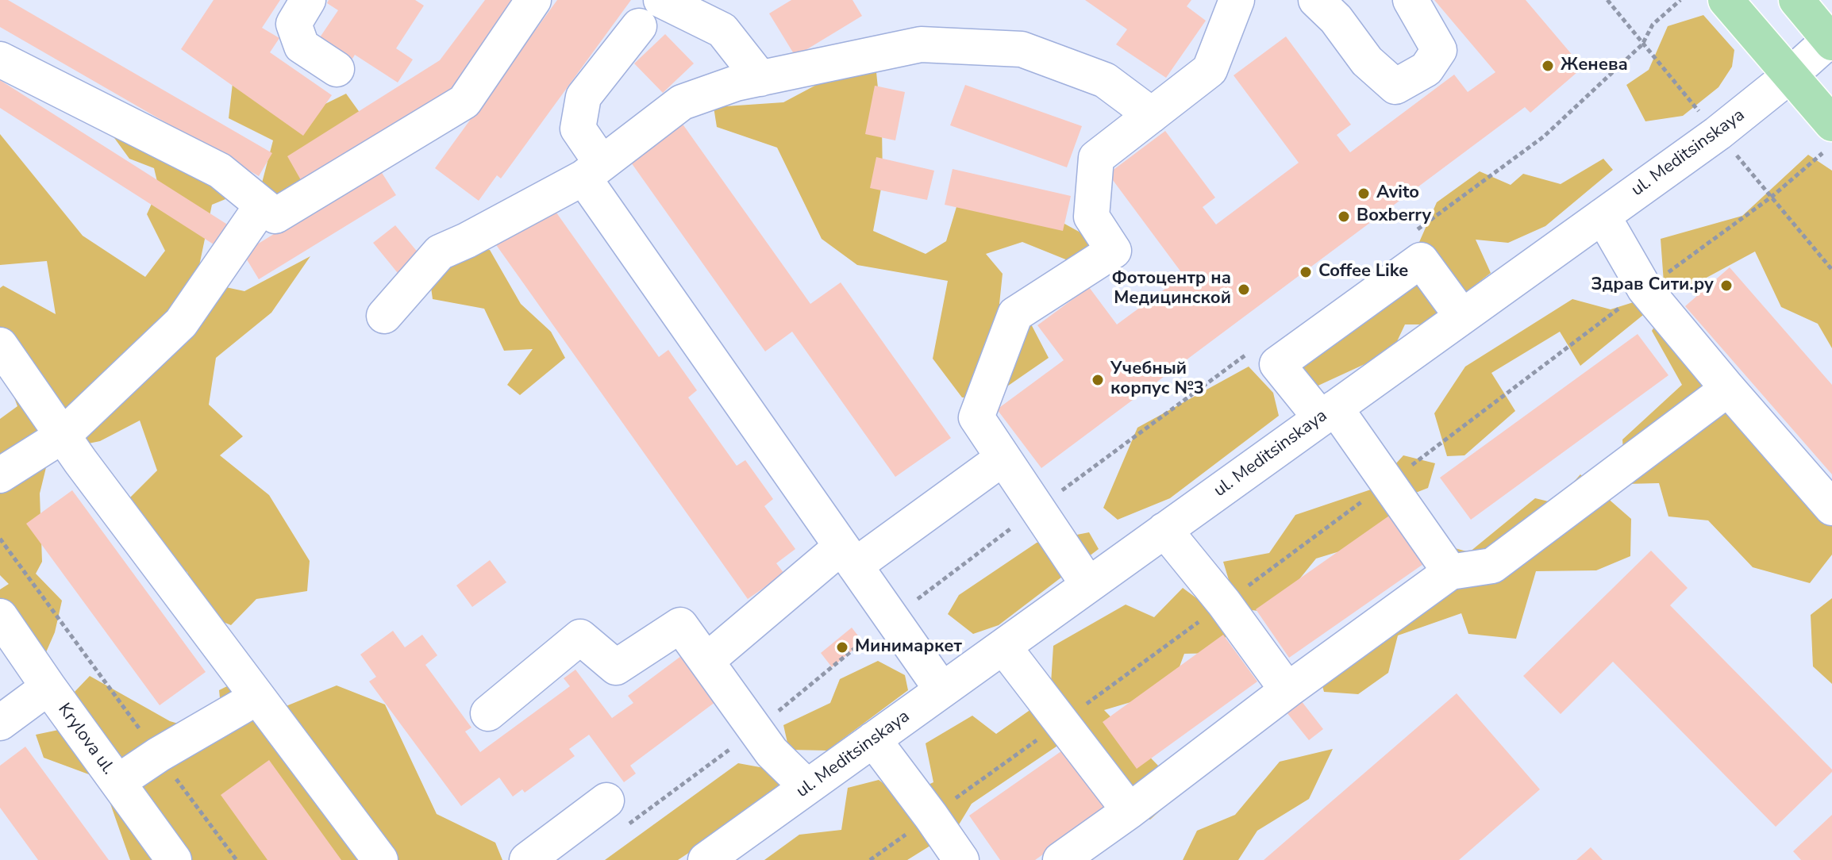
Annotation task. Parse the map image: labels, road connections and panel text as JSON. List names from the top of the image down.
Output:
{
  "streets": {
    "street": ["ul. Meditsinskaya", "Krylova ul."]
  },
  "places": [
    "Женева",
    "Avito",
    "Boxberry",
    "Coffee Like",
    "Здрав Сити.ру",
    "Фотоцентр на Медицинской",
    "Учебный корпус №3",
    "Минимаркет"
  ]
}
